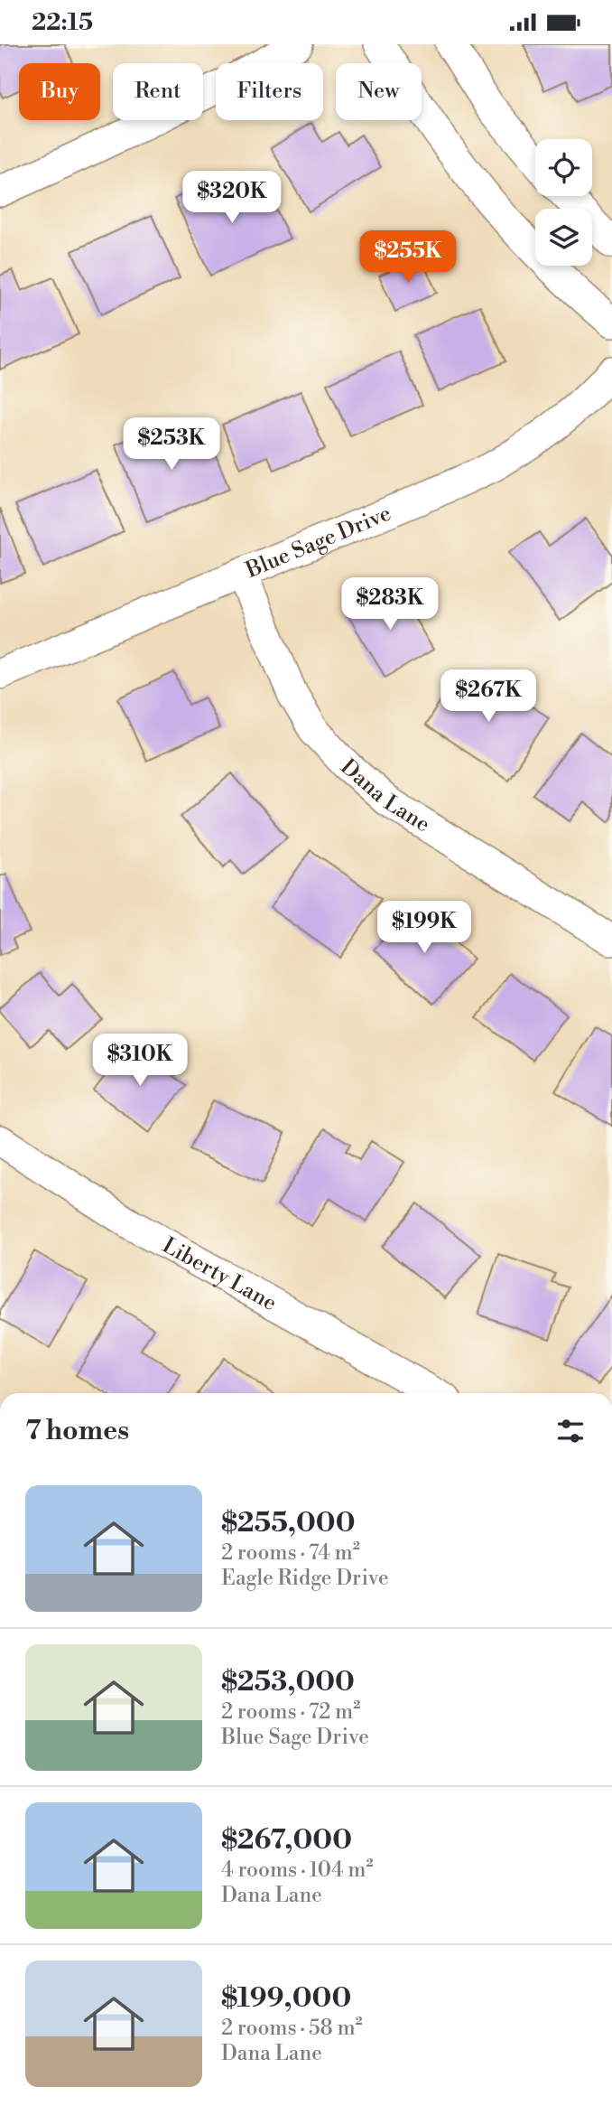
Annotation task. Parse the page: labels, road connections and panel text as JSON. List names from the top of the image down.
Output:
{
  "streets": {
    "street": ["Blue Sage Drive", "Dana Lane", "Liberty Lane"]
  },
  "crossings": [
    ["Blue Sage Drive", "Dana Lane"]
  ],
  "page": {
    "status": "22:15",
    "chip": [
      "Buy",
      "Rent",
      "Filters",
      "New"
    ],
    "price": [
      "$320K",
      "$255K",
      "$253K",
      "$283K",
      "$267K",
      "$199K",
      "$310K"
    ],
    "heading": "7 homes",
    "list": [
      {
        "name": "$255,000",
        "note": "2 rooms · 74 m² · Eagle Ridge Drive"
      },
      {
        "name": "$253,000",
        "note": "2 rooms · 72 m² · Blue Sage Drive"
      },
      {
        "name": "$267,000",
        "note": "4 rooms · 104 m² · Dana Lane"
      },
      {
        "name": "$199,000",
        "note": "2 rooms · 58 m² · Dana Lane"
      }
    ]
  }
}
